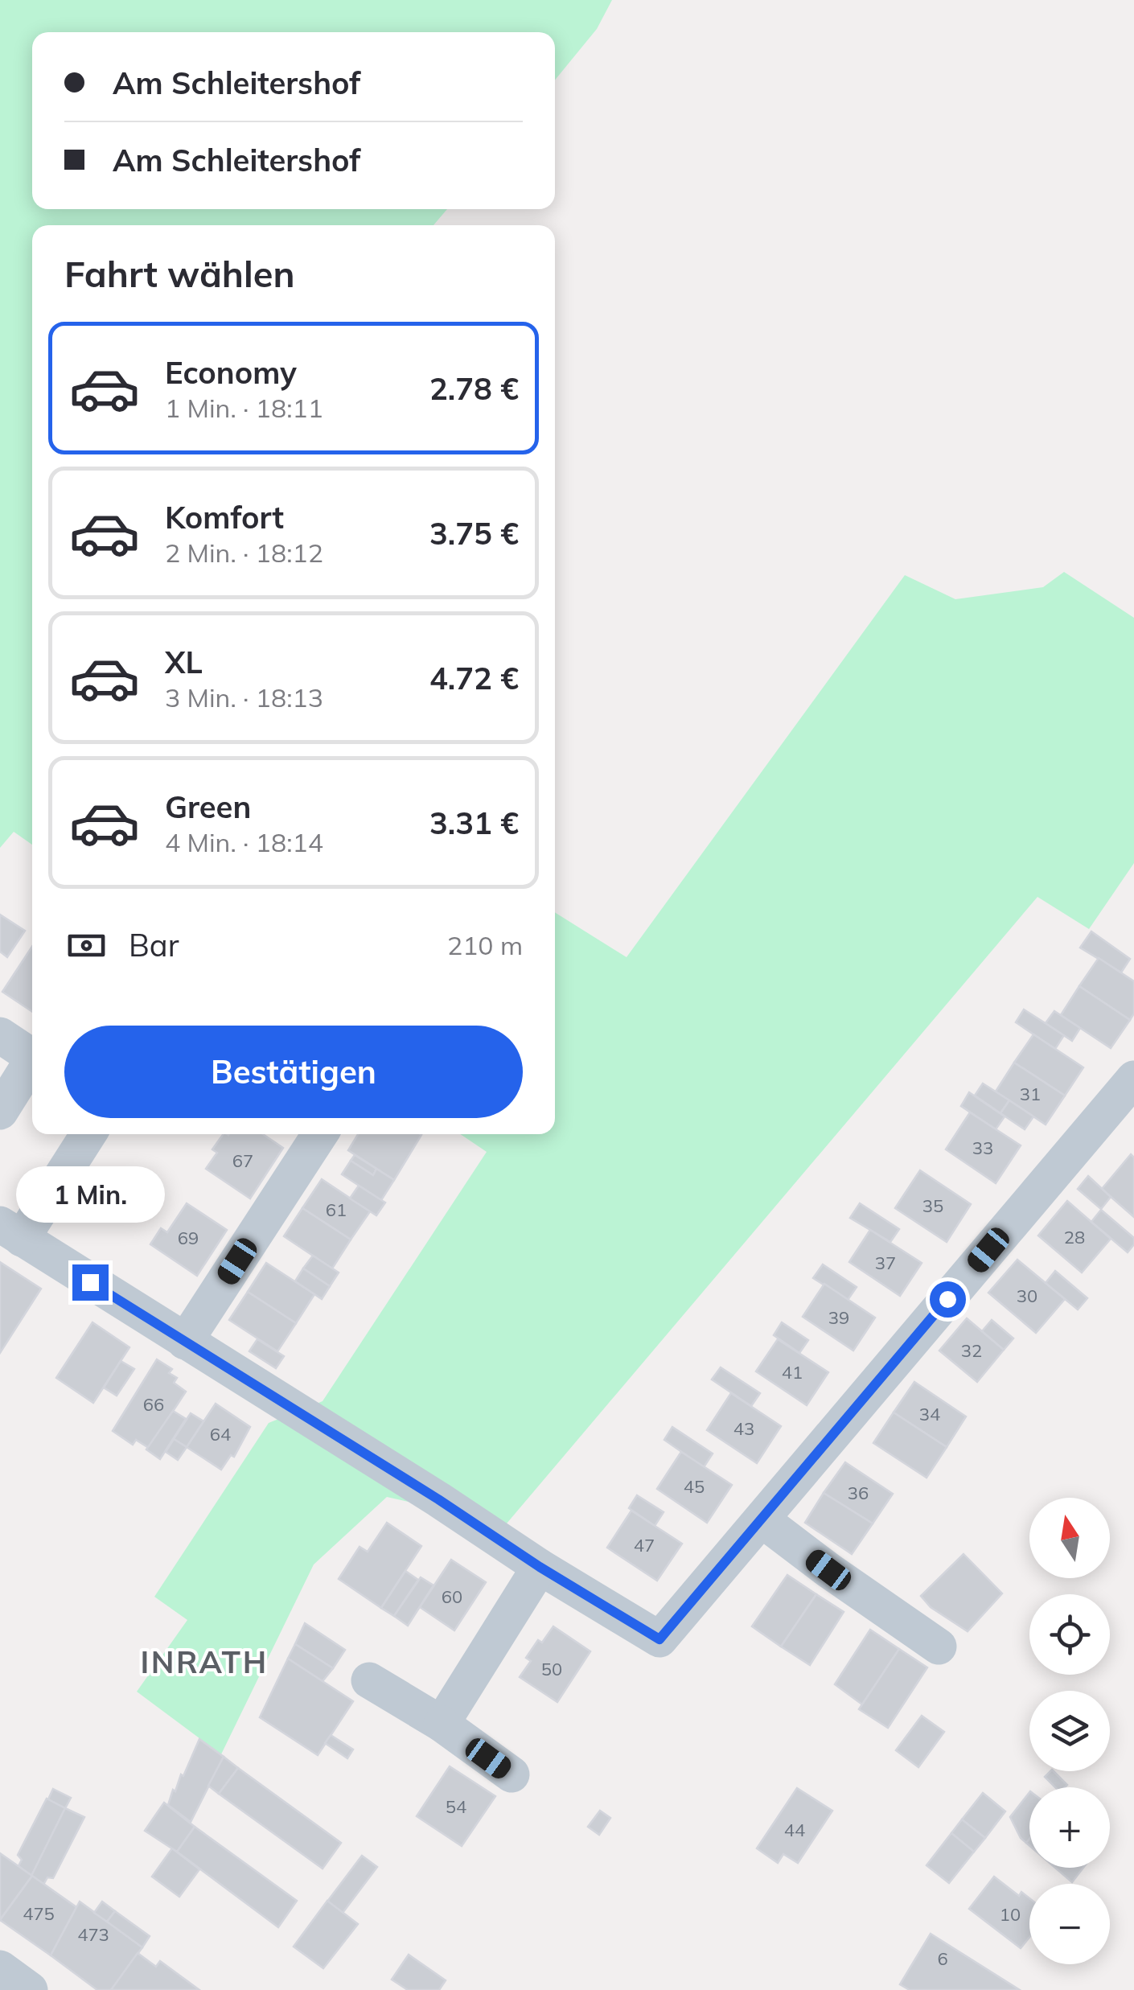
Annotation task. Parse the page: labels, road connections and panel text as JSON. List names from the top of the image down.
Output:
{
  "districts": ["INRATH"],
  "house_numbers": [
    "31",
    "33",
    "67",
    "35",
    "61",
    "28",
    "69",
    "37",
    "30",
    "39",
    "32",
    "41",
    "66",
    "34",
    "43",
    "64",
    "45",
    "36",
    "47",
    "60",
    "50",
    "54",
    "44",
    "475",
    "10",
    "473",
    "6"
  ],
  "north": "top",
  "page": {
    "banner": ["Am Schleitershof", "Am Schleitershof"],
    "heading": "Fahrt wählen",
    "list": [
      {
        "name": "Economy",
        "note": "1 Min. · 18:11",
        "value": "2.78 €"
      },
      {
        "name": "Komfort",
        "note": "2 Min. · 18:12",
        "value": "3.75 €"
      },
      {
        "name": "XL",
        "note": "3 Min. · 18:13",
        "value": "4.72 €"
      },
      {
        "name": "Green",
        "note": "4 Min. · 18:14",
        "value": "3.31 €"
      }
    ],
    "pay": ["Bar", "210 m"],
    "buttons": "Bestätigen",
    "bubble": "1 Min.",
    "map_buttons": ["+", "−"]
  }
}
